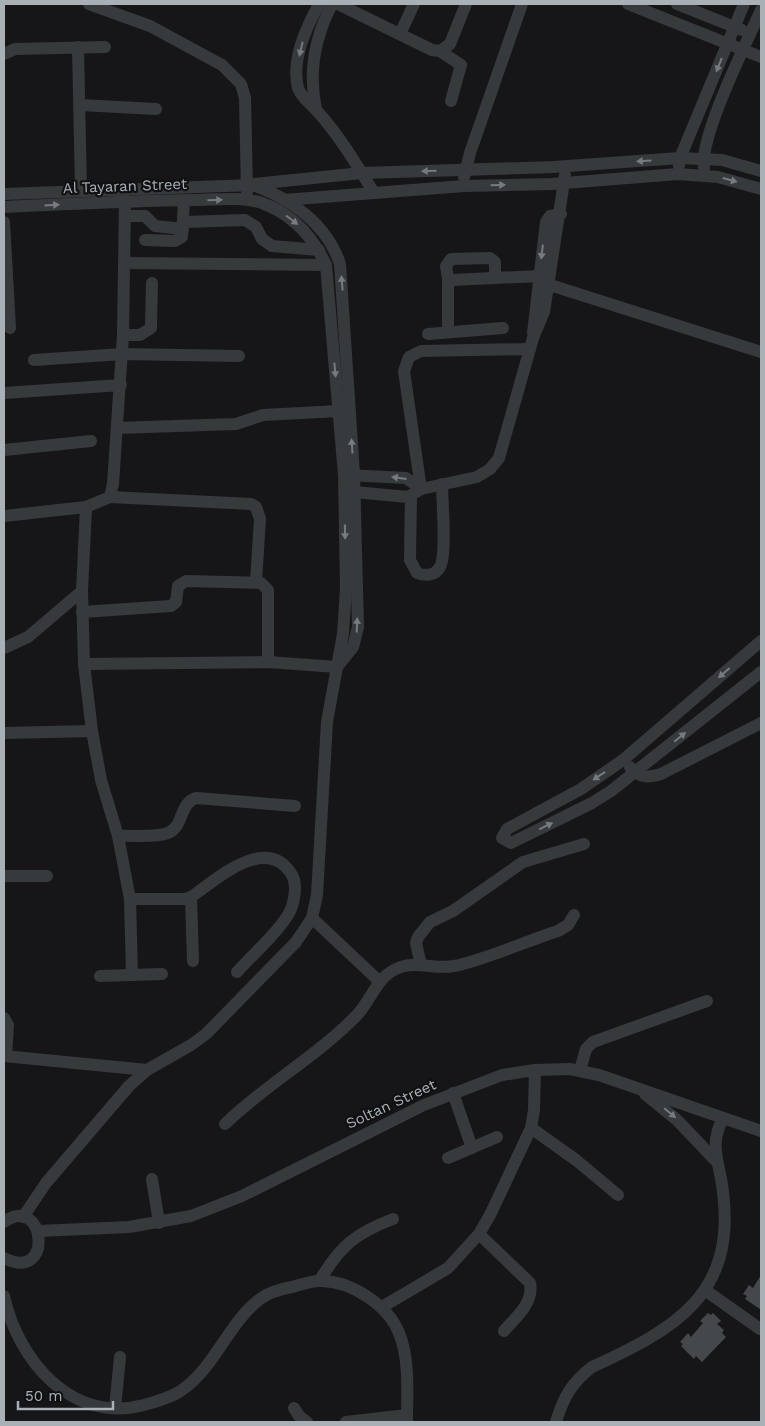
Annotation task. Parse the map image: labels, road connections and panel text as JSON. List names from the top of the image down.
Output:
{
  "streets": {
    "street": ["Al Tayaran Street", "Soltan Street"]
  },
  "scale_bar": "50 m"
}
